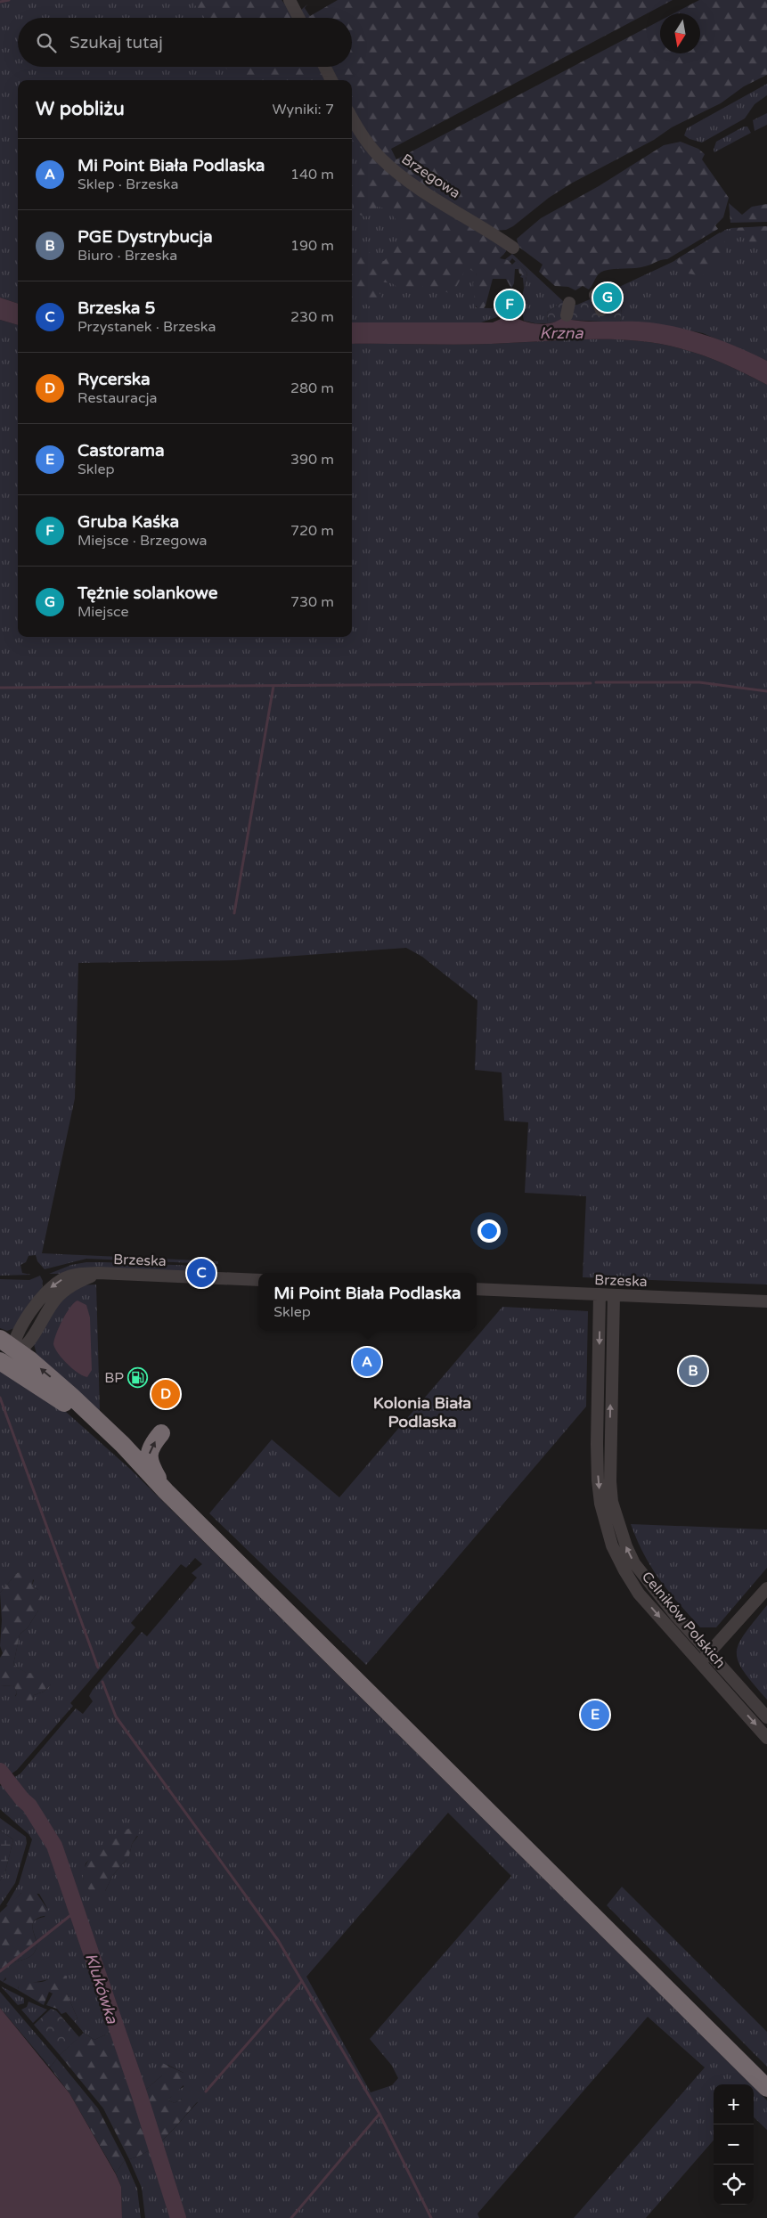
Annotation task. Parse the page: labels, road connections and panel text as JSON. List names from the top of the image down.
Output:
{
  "streets": {
    "street": ["Brzegowa", "Brzeska", "Celników Polskich"]
  },
  "crossings": [
    ["Brzeska", "Celników Polskich"]
  ],
  "districts": ["Kolonia Biała Podlaska"],
  "water": ["Krzna", "Klukówka"],
  "places": {
    "fuel station": ["BP"]
  },
  "north": "bottom",
  "page": {
    "search": "Szukaj tutaj",
    "heading": ["W pobliżu", "Wyniki: 7"],
    "list": [
      {
        "mark": "A",
        "name": "Mi Point Biała Podlaska",
        "note": "Sklep · Brzeska",
        "value": "140 m"
      },
      {
        "mark": "B",
        "name": "PGE Dystrybucja",
        "note": "Biuro · Brzeska",
        "value": "190 m"
      },
      {
        "mark": "C",
        "name": "Brzeska 5",
        "note": "Przystanek · Brzeska",
        "value": "230 m"
      },
      {
        "mark": "D",
        "name": "Rycerska",
        "note": "Restauracja",
        "value": "280 m"
      },
      {
        "mark": "E",
        "name": "Castorama",
        "note": "Sklep",
        "value": "390 m"
      },
      {
        "mark": "F",
        "name": "Gruba Kaśka",
        "note": "Miejsce · Brzegowa",
        "value": "720 m"
      },
      {
        "mark": "G",
        "name": "Tężnie solankowe",
        "note": "Miejsce",
        "value": "730 m"
      }
    ],
    "pins": [
      "G",
      "F",
      "C",
      "A",
      "B",
      "D",
      "E"
    ],
    "popup": ["Mi Point Biała Podlaska", "Sklep"],
    "map_buttons": ["+", "−"]
  }
}
